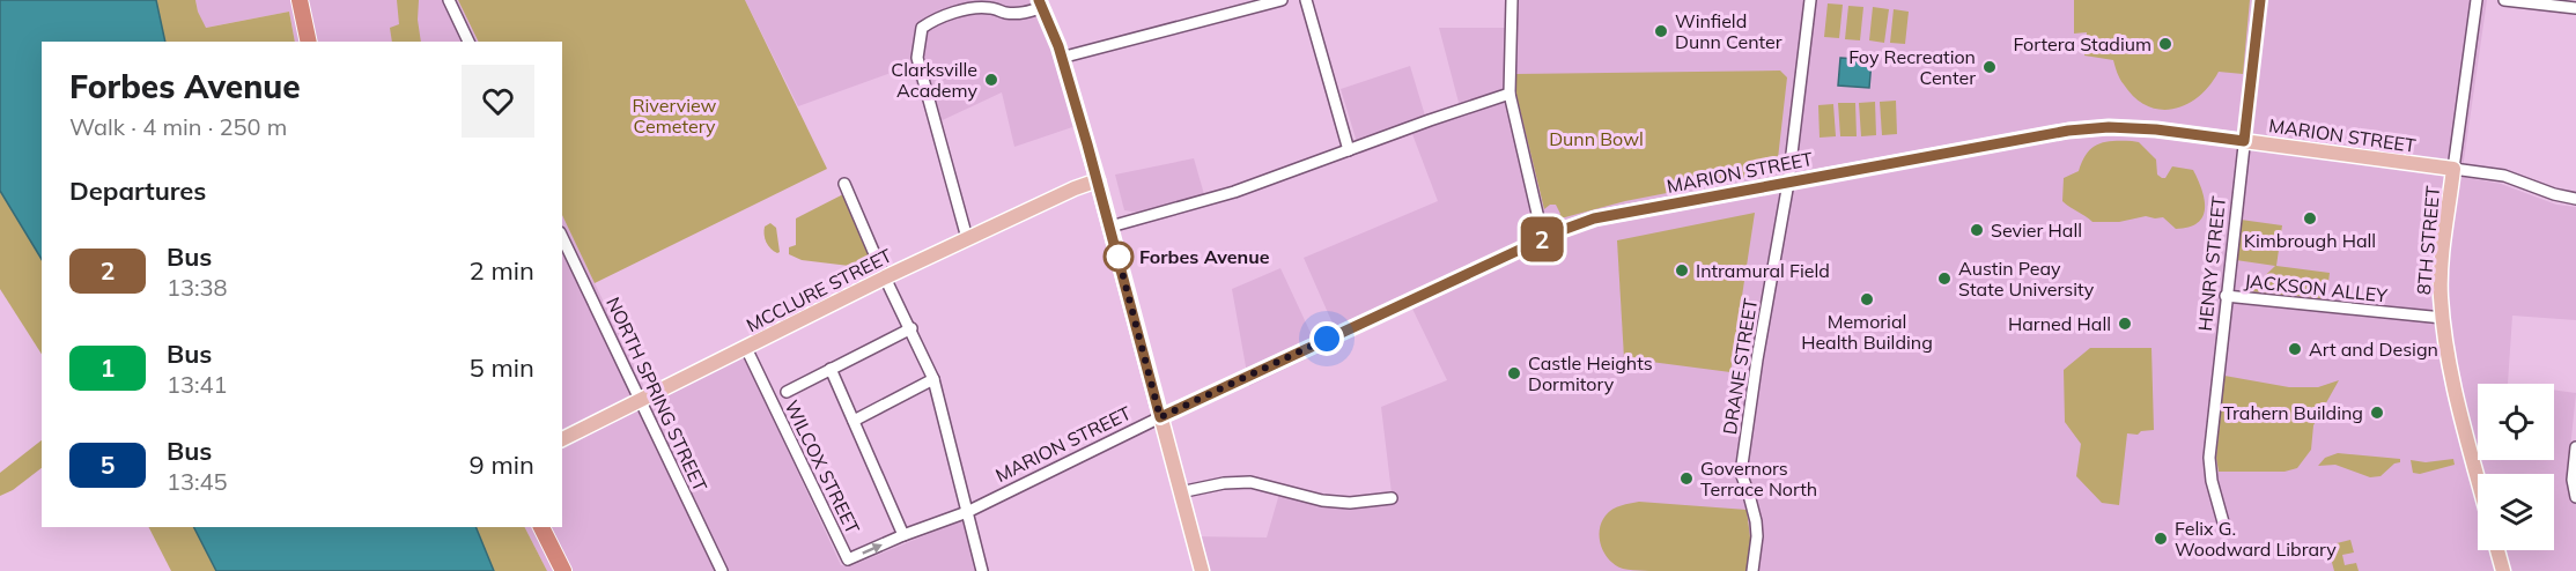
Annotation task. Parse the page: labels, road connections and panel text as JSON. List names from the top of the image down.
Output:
{
  "streets": {
    "main road": ["MARION STREET", "8TH STREET", "MCCLURE STREET"],
    "street": [
      "HENRY STREET",
      "JACKSON ALLEY",
      "DRANE STREET",
      "NORTH SPRING STREET",
      "WILCOX STREET"
    ]
  },
  "crossings": [
    ["MARION STREET", "8TH STREET"],
    ["MARION STREET", "HENRY STREET"],
    ["MARION STREET", "DRANE STREET"],
    ["MARION STREET", "WILCOX STREET"],
    ["8TH STREET", "JACKSON ALLEY"],
    ["HENRY STREET", "JACKSON ALLEY"],
    ["MCCLURE STREET", "NORTH SPRING STREET"],
    ["MCCLURE STREET", "WILCOX STREET"]
  ],
  "parks": ["Riverview Cemetery", "Dunn Bowl"],
  "places": [
    "Winfield Dunn Center",
    "Fortera Stadium",
    "Foy Recreation Center",
    "Clarksville Academy",
    "Kimbrough Hall",
    "Sevier Hall",
    "Forbes Avenue",
    "Intramural Field",
    "Austin Peay State University",
    "Memorial Health Building",
    "Harned Hall",
    "Art and Design",
    "Castle Heights Dormitory",
    "Trahern Building",
    "Governors Terrace North",
    "Felix G. Woodward Library"
  ],
  "lines": ["bus line 2"],
  "page": {
    "on_map": "2",
    "heading": [
      ["Forbes Avenue", "Walk · 4 min · 250 m"],
      "Departures"
    ],
    "list": [
      {
        "mark": "2",
        "name": "Bus",
        "note": "13:38",
        "value": "2 min"
      },
      {
        "mark": "1",
        "name": "Bus",
        "note": "13:41",
        "value": "5 min"
      },
      {
        "mark": "5",
        "name": "Bus",
        "note": "13:45",
        "value": "9 min"
      }
    ]
  }
}
